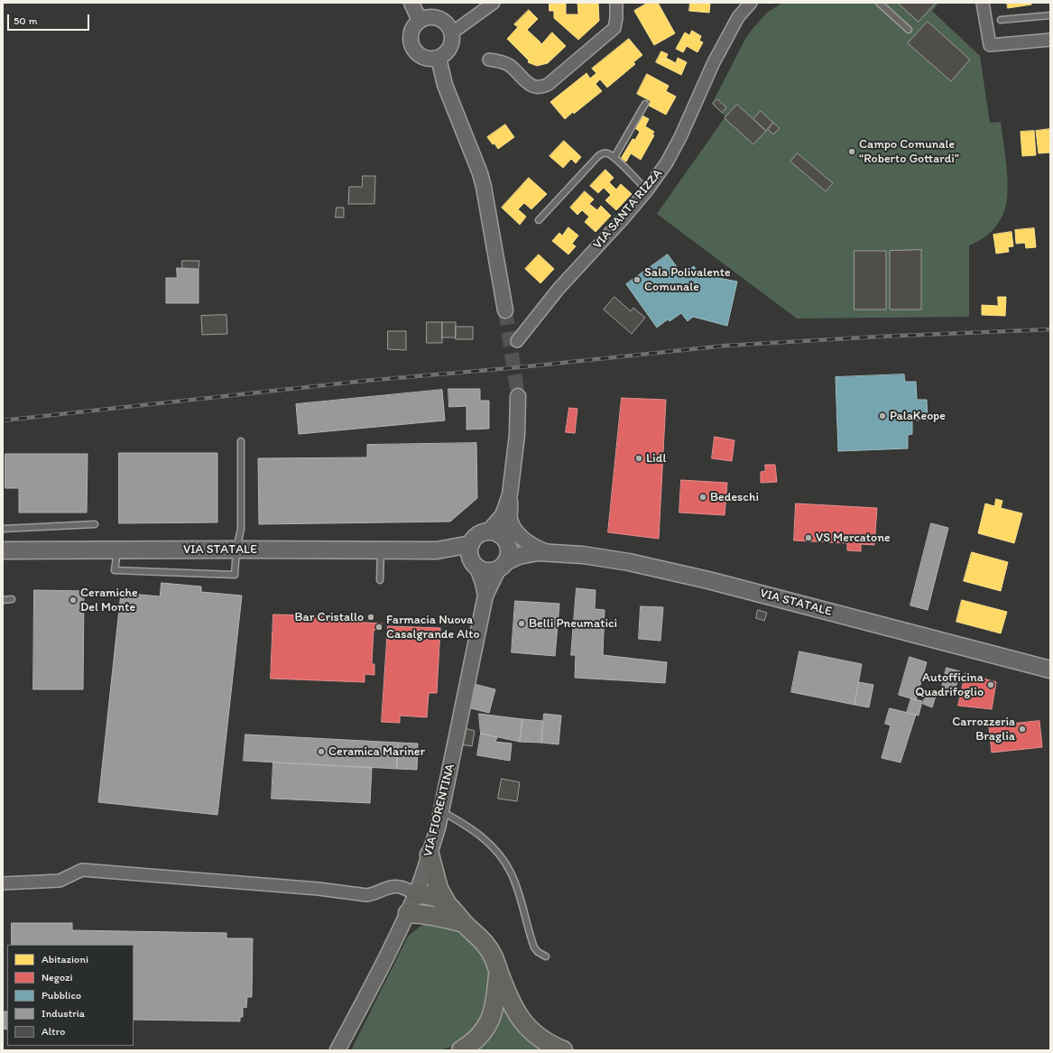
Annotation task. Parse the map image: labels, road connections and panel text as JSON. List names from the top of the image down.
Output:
{
  "streets": {
    "main road": ["VIA STATALE"],
    "street": ["VIA SANTA RIZZA", "VIA FIORENTINA"]
  },
  "crossings": [
    ["VIA STATALE", "VIA FIORENTINA"]
  ],
  "places": [
    "Campo Comunale “Roberto Gottardi”",
    "Sala Polivalente Comunale",
    "PalaKeope",
    "Lidl",
    "Bedeschi",
    "VS Mercatone",
    "Ceramiche Del Monte",
    "Bar Cristallo",
    "Belli Pneumatici",
    "Farmacia Nuova Casalgrande Alto",
    "Autofficina Quadrifoglio",
    "Carrozzeria Braglia",
    "Ceramica Mariner"
  ],
  "legend": [
    "Abitazioni",
    "Negozi",
    "Pubblico",
    "Industria",
    "Altro"
  ],
  "scale_bar": "50 m"
}
